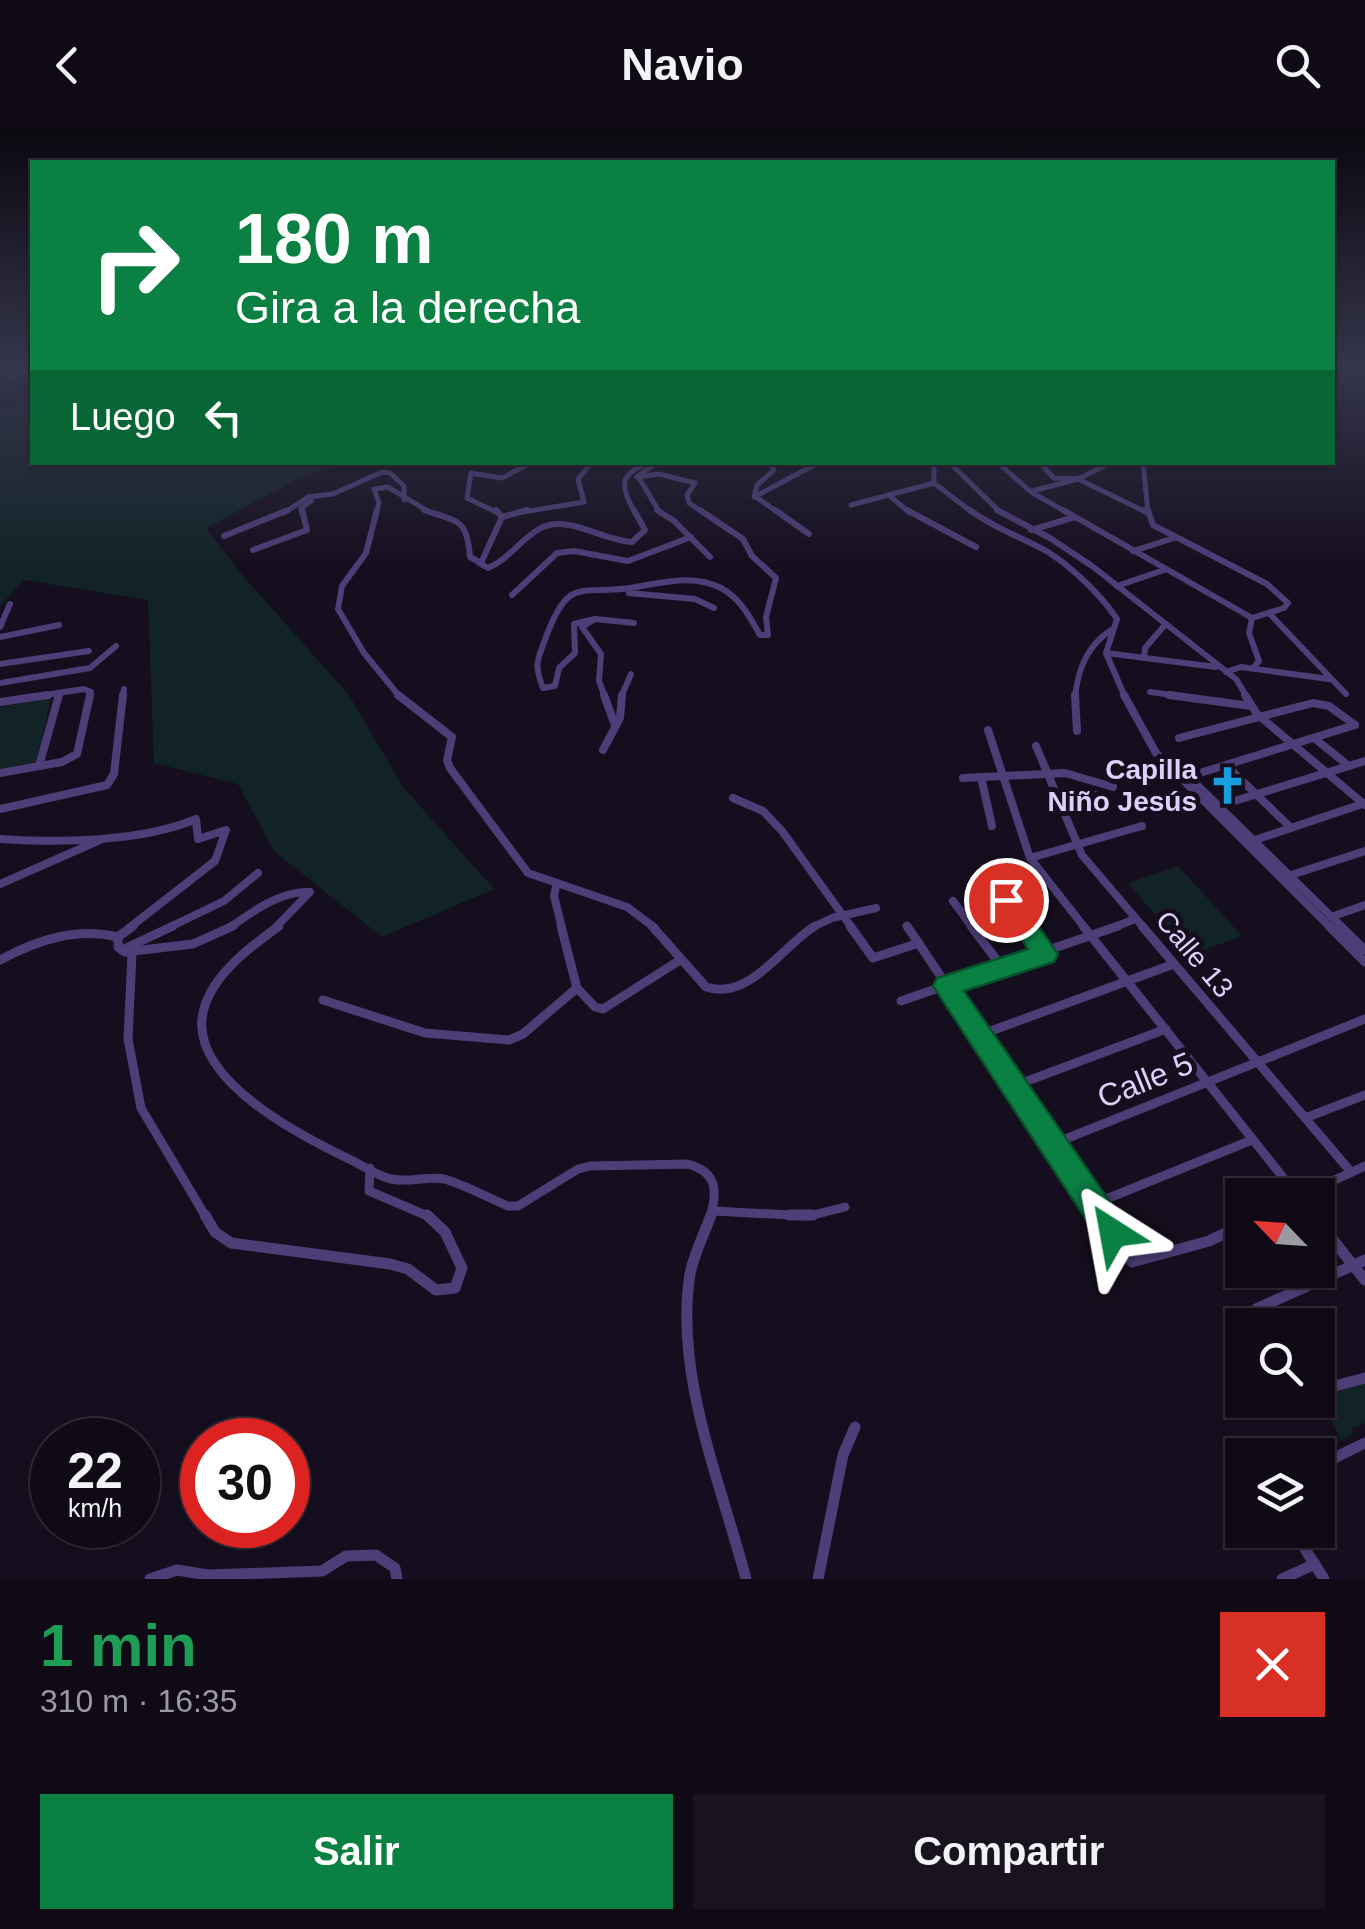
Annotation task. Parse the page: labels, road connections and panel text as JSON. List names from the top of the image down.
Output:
{
  "streets": {
    "street": ["Calle 13", "Calle 5"]
  },
  "crossings": [
    ["Calle 13", "Calle 5"]
  ],
  "places": {
    "church": ["Capilla Niño Jesús"]
  },
  "north": "top left",
  "page": {
    "header": "Navio",
    "turn": ["180 m", "Gira a la derecha"],
    "then": "Luego",
    "speed": "22 km/h",
    "limit": "30",
    "heading": ["1 min", "310 m · 16:35"],
    "buttons": ["Salir", "Compartir"]
  }
}
